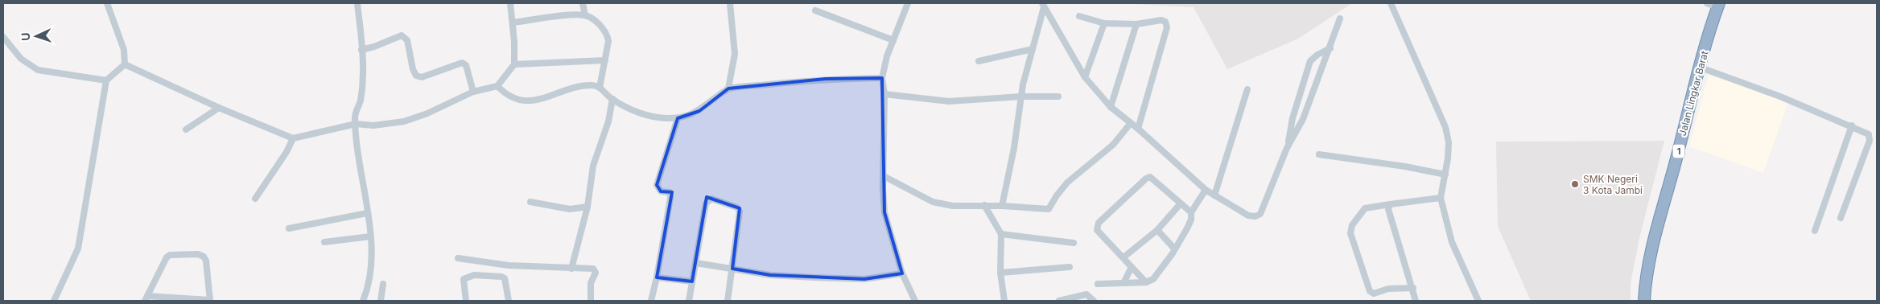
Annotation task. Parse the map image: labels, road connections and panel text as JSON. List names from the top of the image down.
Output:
{
  "streets": {
    "highway": ["Jalan Lingkar Barat", "1"]
  },
  "places": ["SMK Negeri 3 Kota Jambi"],
  "north": "left"
}
